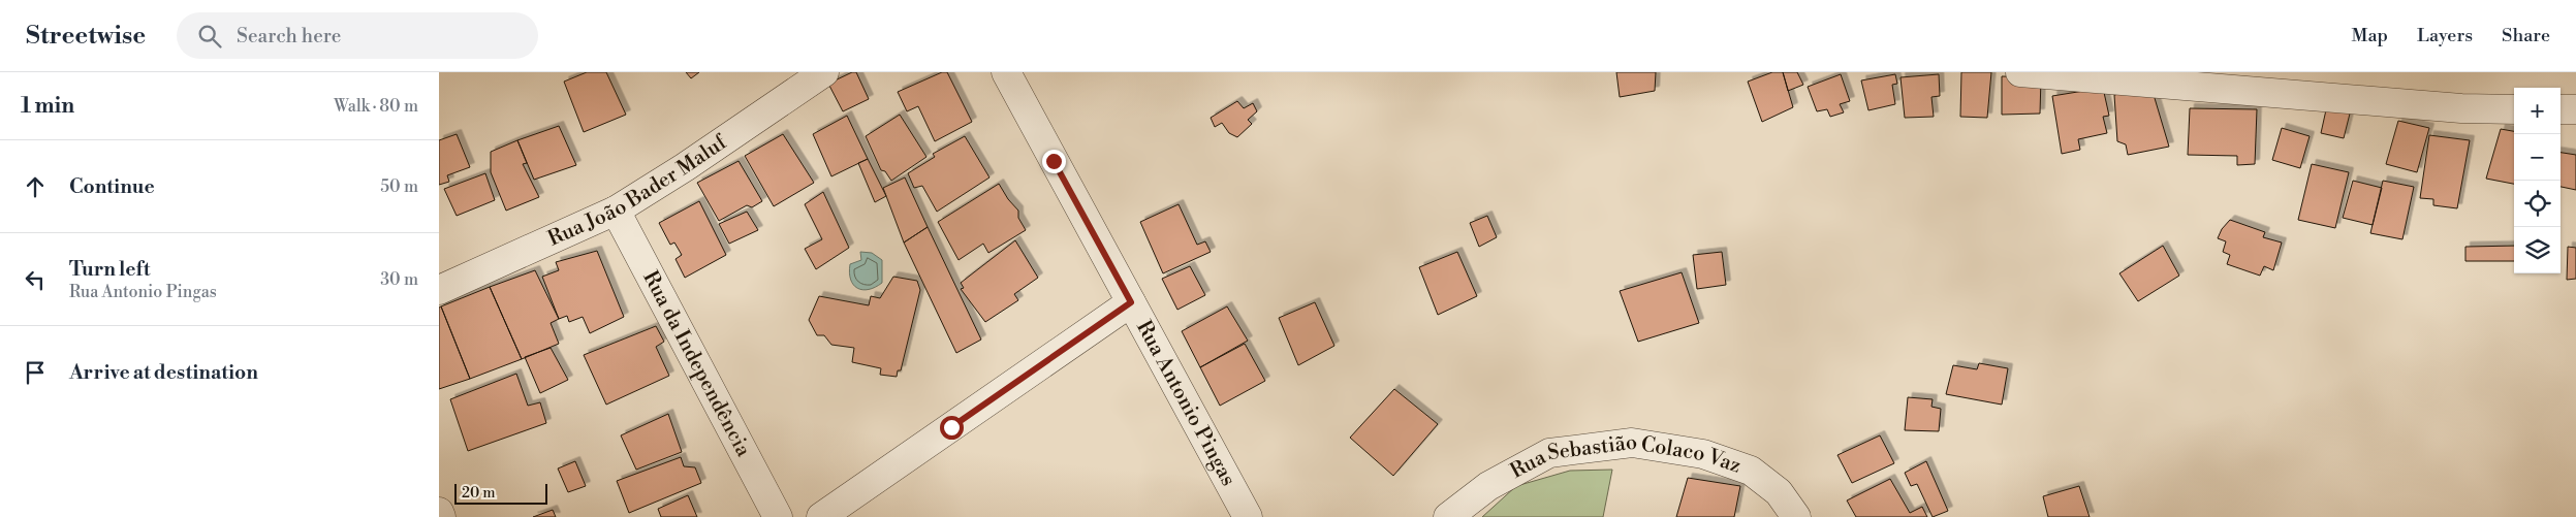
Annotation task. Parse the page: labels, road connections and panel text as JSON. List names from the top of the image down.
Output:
{
  "streets": {
    "street": [
      "Rua João Bader Maluf",
      "Rua da Independência",
      "Rua Antonio Pingas",
      "Rua Sebastião Colaco Vaz"
    ]
  },
  "crossings": [
    ["Rua João Bader Maluf", "Rua da Independência"]
  ],
  "scale_bar": "20 m",
  "page": {
    "header": "Streetwise",
    "search": "Search here",
    "nav": ["Map", "Layers", "Share"],
    "heading": ["1 min", "Walk · 80 m"],
    "map_buttons": ["+", "−"],
    "list": [
      ["Continue", "50 m"],
      ["Turn left", "Rua Antonio Pingas", "30 m"],
      "Arrive at destination"
    ],
    "scale": "20 m"
  }
}
